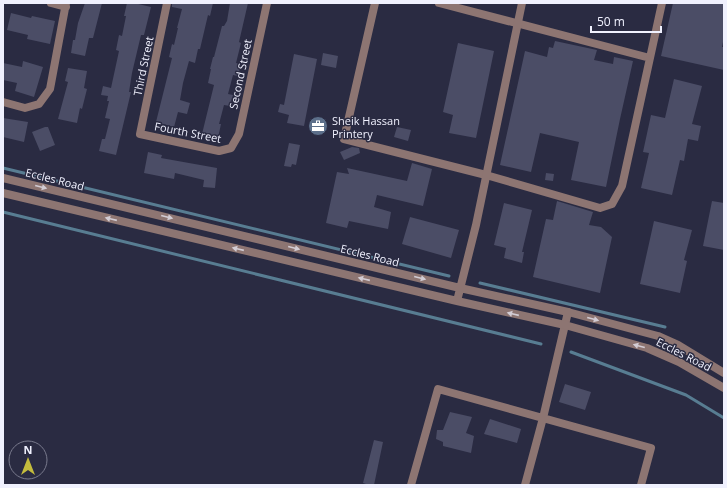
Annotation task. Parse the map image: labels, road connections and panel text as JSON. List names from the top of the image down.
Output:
{
  "streets": {
    "street": [
      "Third Street",
      "Second Street",
      "Fourth Street",
      "Eccles Road"
    ]
  },
  "crossings": [
    ["Third Street", "Fourth Street"],
    ["Second Street", "Fourth Street"]
  ],
  "places": {
    "office": ["Sheik Hassan Printery"]
  },
  "scale_bar": "50 m",
  "north": "top"
}
